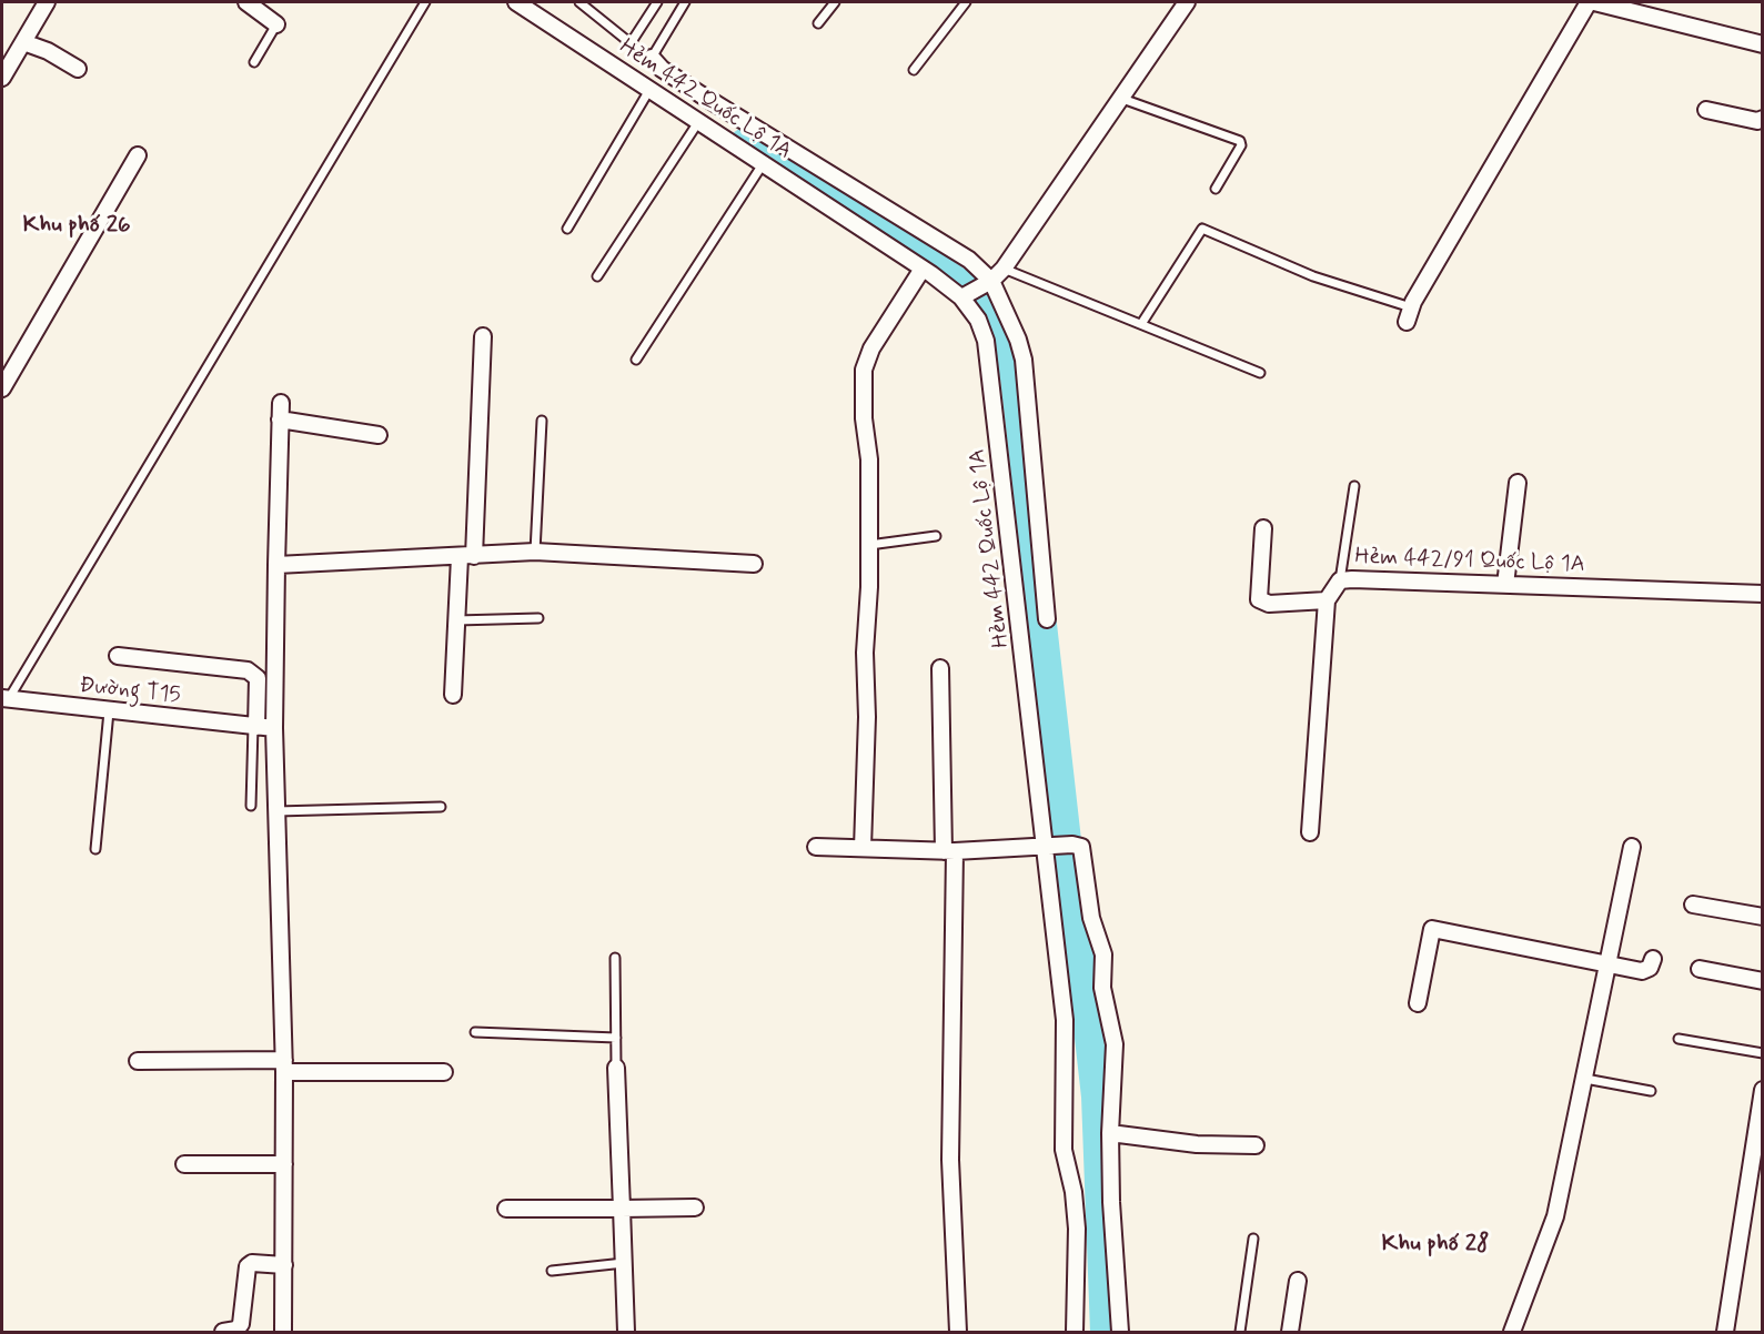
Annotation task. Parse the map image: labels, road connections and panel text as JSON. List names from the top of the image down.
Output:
{
  "streets": {
    "street": ["Hẻm 442 Quốc Lộ 1A", "Hẻm 442/91 Quốc Lộ 1A", "Đường T15"]
  },
  "districts": ["Khu phố 26", "Khu phố 28"]
}
